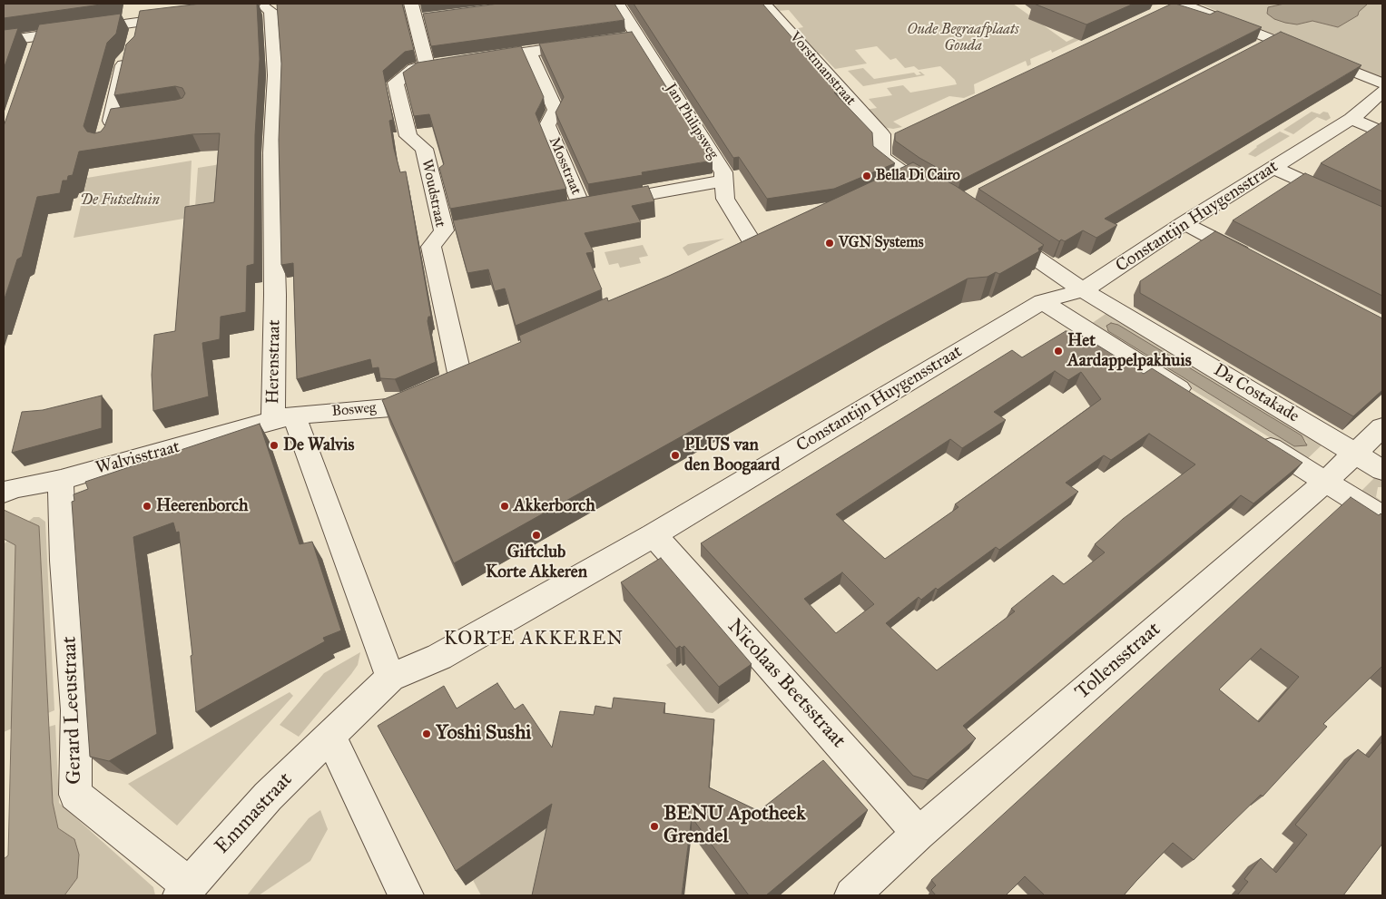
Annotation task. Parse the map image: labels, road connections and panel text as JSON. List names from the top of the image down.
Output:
{
  "streets": {
    "street": [
      "Vorstmanstraat",
      "Jan Philipsweg",
      "Mosstraat",
      "Woudstraat",
      "Constantijn Huygensstraat",
      "Herenstraat",
      "Da Costakade",
      "Bosweg",
      "Walvisstraat",
      "Tollensstraat",
      "Nicolaas Beetsstraat",
      "Gerard Leeustraat",
      "Emmastraat"
    ]
  },
  "crossings": [
    ["Jan Philipsweg", "Mosstraat"],
    ["Woudstraat", "Bosweg"],
    ["Constantijn Huygensstraat", "Herenstraat"],
    ["Constantijn Huygensstraat", "Da Costakade"],
    ["Constantijn Huygensstraat", "Nicolaas Beetsstraat"],
    ["Constantijn Huygensstraat", "Emmastraat"],
    ["Herenstraat", "Bosweg"],
    ["Herenstraat", "Walvisstraat"],
    ["Da Costakade", "Tollensstraat"],
    ["Bosweg", "Walvisstraat"],
    ["Walvisstraat", "Gerard Leeustraat"],
    ["Tollensstraat", "Nicolaas Beetsstraat"],
    ["Gerard Leeustraat", "Emmastraat"]
  ],
  "districts": ["KORTE AKKEREN"],
  "parks": ["Oude Begraafplaats Gouda", "De Futseltuin"],
  "places": [
    "Bella Di Cairo",
    "VGN Systems",
    "Het Aardappelpakhuis",
    "De Walvis",
    "PLUS van den Boogaard",
    "Heerenborch",
    "Akkerborch",
    "Giftclub Korte Akkeren",
    "Yoshi Sushi",
    "BENU Apotheek Grendel"
  ]
}
